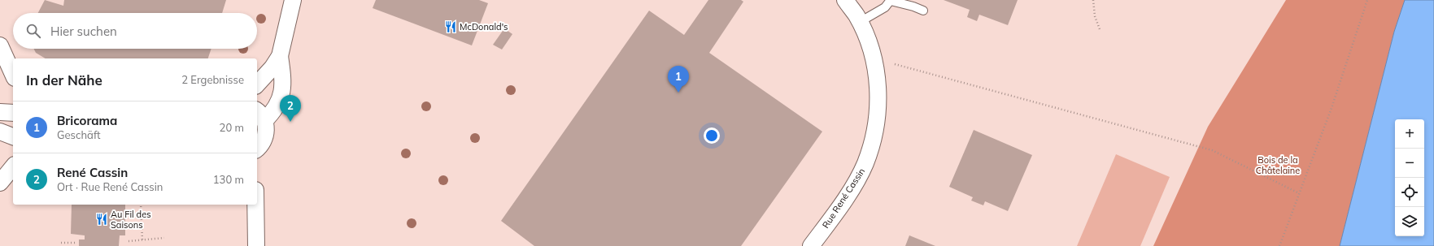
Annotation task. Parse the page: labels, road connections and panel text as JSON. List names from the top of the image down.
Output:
{
  "streets": {
    "street": ["Rue René Cassin"]
  },
  "parks": ["Bois de la Châtelaine"],
  "places": {
    "restaurant": ["McDonald's", "Au Fil des Saisons"]
  },
  "page": {
    "search": "Hier suchen",
    "heading": ["In der Nähe", "2 Ergebnisse"],
    "pins": ["1", "2"],
    "list": [
      {
        "mark": "1",
        "name": "Bricorama",
        "note": "Geschäft",
        "value": "20 m"
      },
      {
        "mark": "2",
        "name": "René Cassin",
        "note": "Ort · Rue René Cassin",
        "value": "130 m"
      }
    ],
    "map_buttons": ["+", "−"]
  }
}
